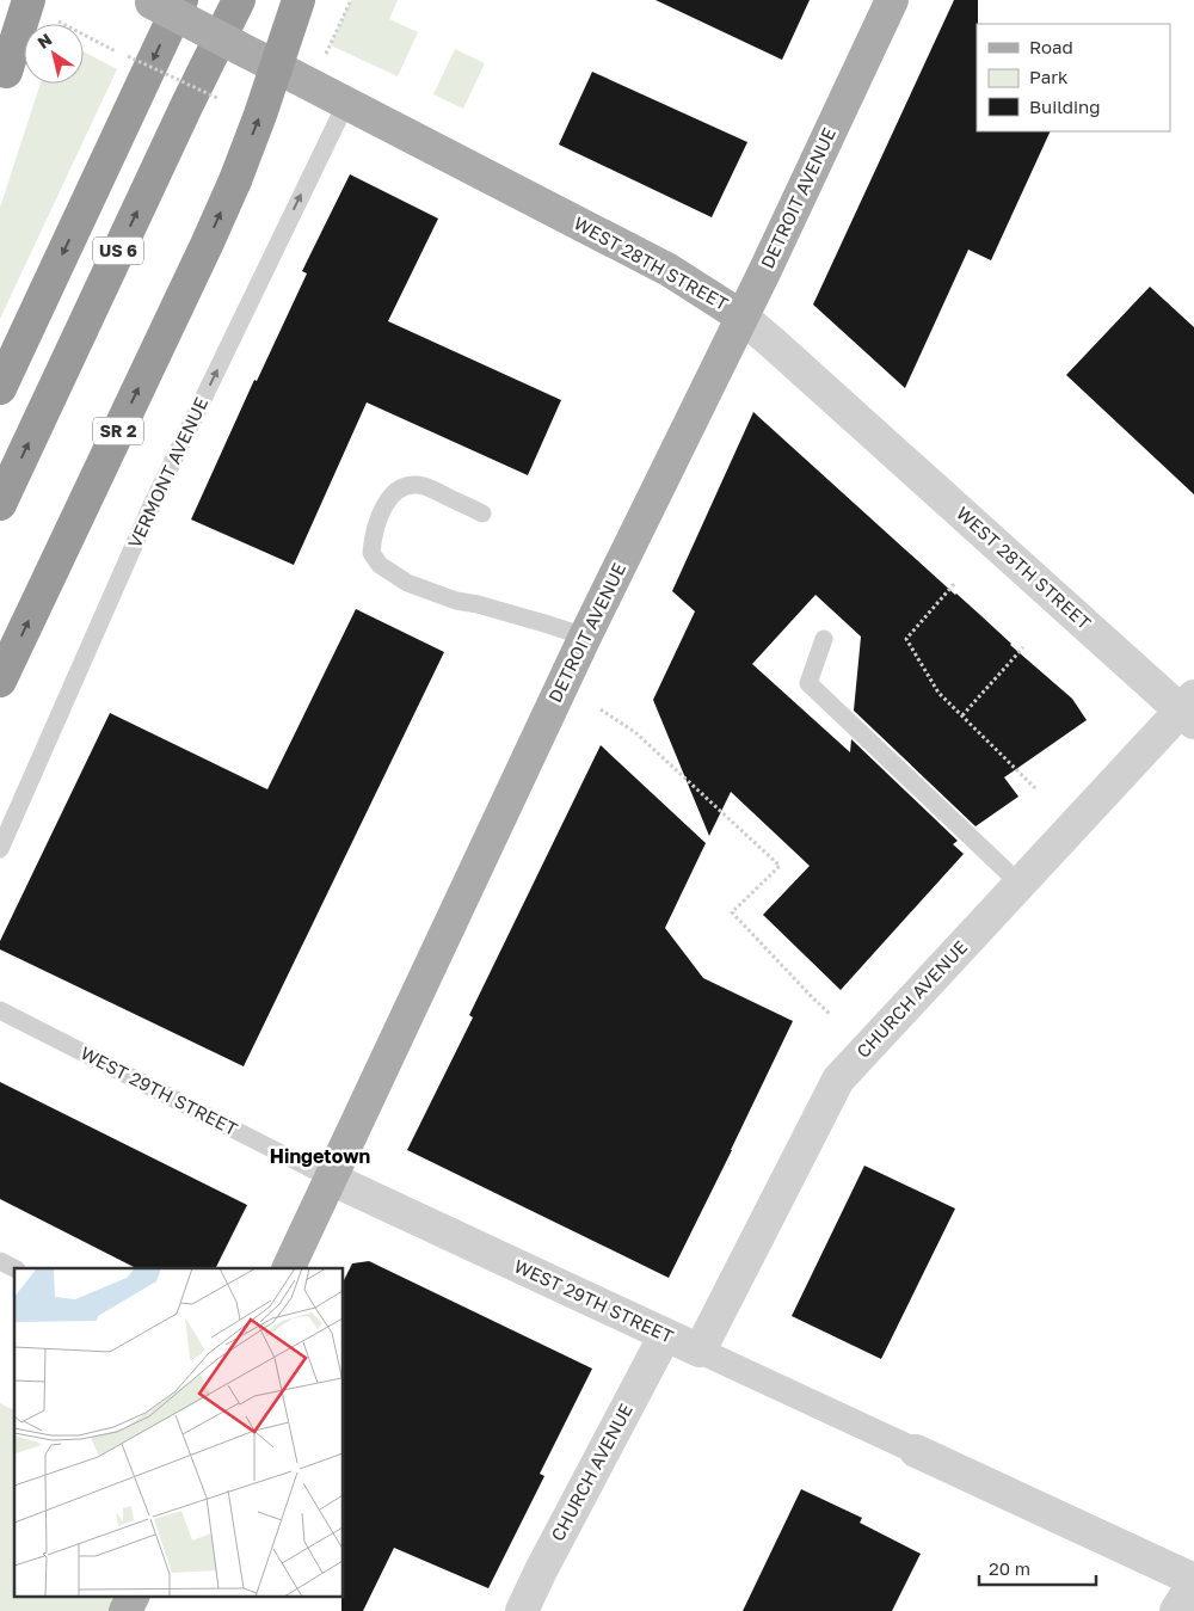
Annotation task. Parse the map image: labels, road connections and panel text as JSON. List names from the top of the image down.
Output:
{
  "streets": {
    "highway": ["US 6", "SR 2"],
    "main road": ["DETROIT AVENUE", "WEST 28TH STREET"],
    "street": ["CHURCH AVENUE", "WEST 29TH STREET"],
    "lane": ["VERMONT AVENUE"]
  },
  "crossings": [
    ["DETROIT AVENUE", "WEST 28TH STREET"],
    ["DETROIT AVENUE", "WEST 29TH STREET"],
    ["US 6", "WEST 28TH STREET"],
    ["WEST 28TH STREET", "VERMONT AVENUE"],
    ["WEST 28TH STREET", "CHURCH AVENUE"],
    ["CHURCH AVENUE", "WEST 29TH STREET"]
  ],
  "one_way": ["VERMONT AVENUE"],
  "districts": ["Hingetown"],
  "legend": ["Road", "Park", "Building"],
  "scale_bar": "20 m",
  "north": "top left"
}
